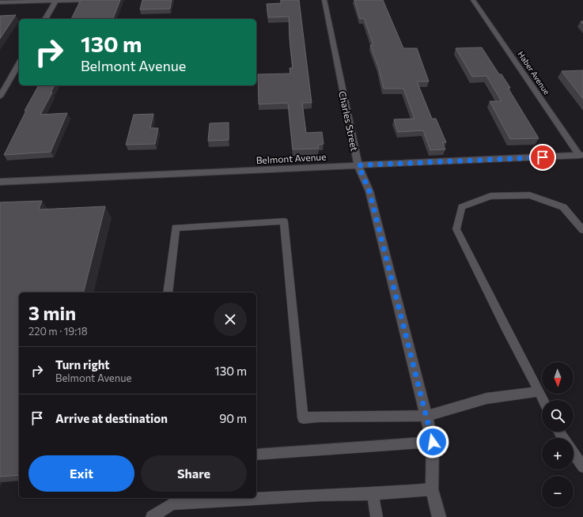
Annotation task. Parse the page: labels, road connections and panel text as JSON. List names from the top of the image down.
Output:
{
  "streets": {
    "street": ["Haber Avenue", "Charles Street", "Belmont Avenue"]
  },
  "crossings": [
    ["Haber Avenue", "Belmont Avenue"],
    ["Charles Street", "Belmont Avenue"]
  ],
  "north": "bottom",
  "page": {
    "turn": ["130 m", "Belmont Avenue"],
    "heading": ["3 min", "220 m · 19:18"],
    "list": [
      {
        "name": "Turn right",
        "note": "Belmont Avenue",
        "value": "130 m"
      },
      {
        "name": "Arrive at destination",
        "value": "90 m"
      }
    ],
    "map_buttons": ["+", "−"],
    "buttons": ["Exit", "Share"]
  }
}
